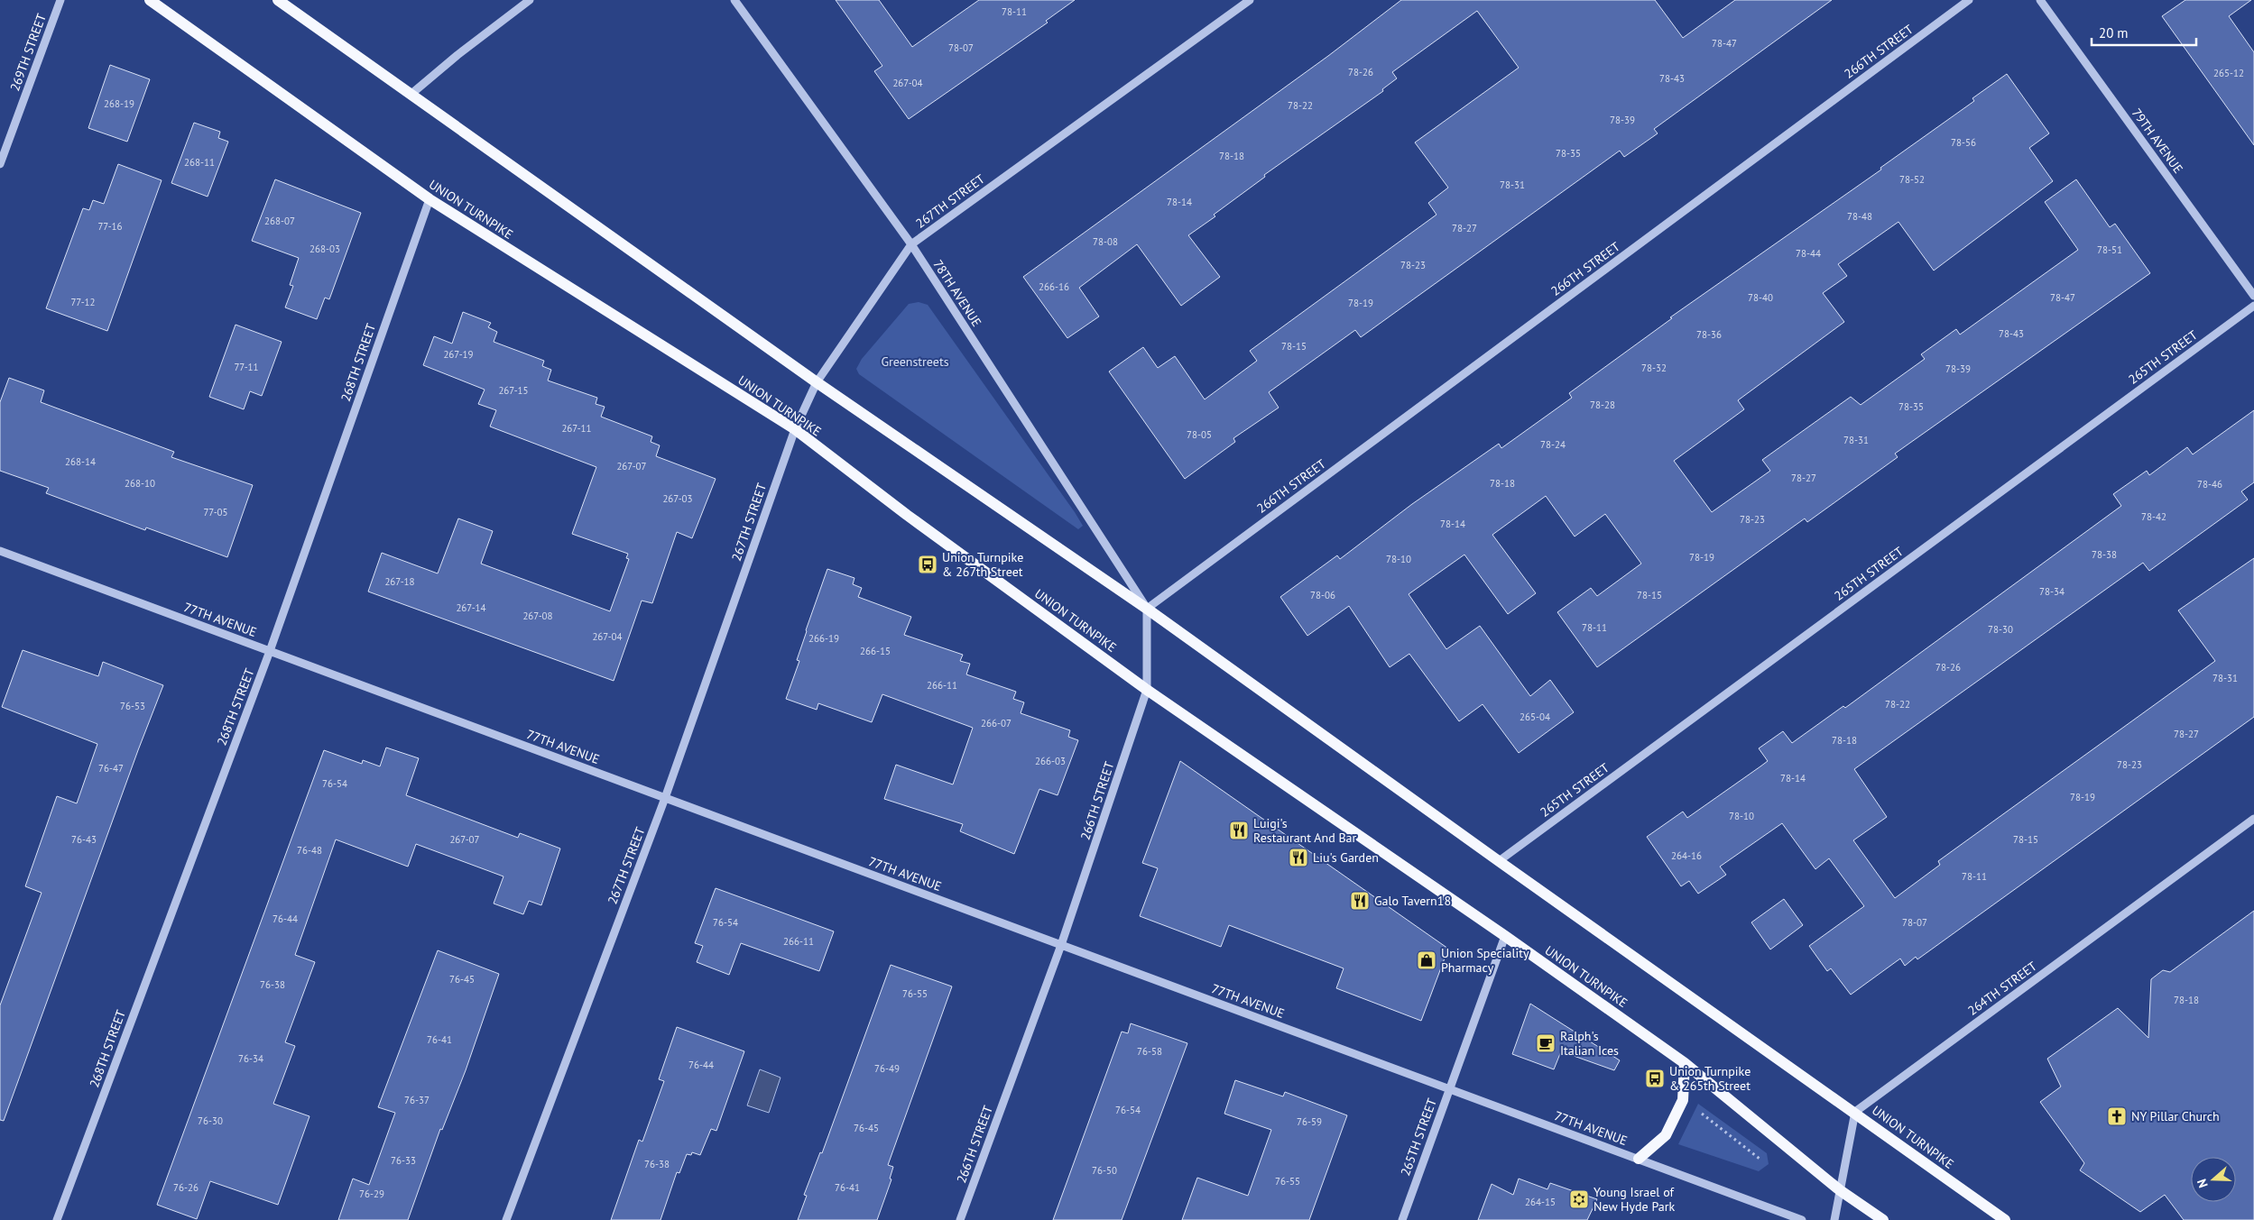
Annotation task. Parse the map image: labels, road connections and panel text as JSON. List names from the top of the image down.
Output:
{
  "streets": {
    "main road": ["UNION TURNPIKE"],
    "street": [
      "266TH STREET",
      "269TH STREET",
      "79TH AVENUE",
      "267TH STREET",
      "78TH AVENUE",
      "265TH STREET",
      "268TH STREET",
      "77TH AVENUE",
      "264TH STREET"
    ]
  },
  "crossings": [
    ["266TH STREET", "UNION TURNPIKE"],
    ["266TH STREET", "78TH AVENUE"],
    ["266TH STREET", "77TH AVENUE"],
    ["267TH STREET", "UNION TURNPIKE"],
    ["267TH STREET", "78TH AVENUE"],
    ["267TH STREET", "77TH AVENUE"],
    ["UNION TURNPIKE", "78TH AVENUE"],
    ["UNION TURNPIKE", "265TH STREET"],
    ["UNION TURNPIKE", "268TH STREET"],
    ["UNION TURNPIKE", "264TH STREET"],
    ["265TH STREET", "77TH AVENUE"],
    ["268TH STREET", "77TH AVENUE"]
  ],
  "parks": ["Greenstreets"],
  "places": {
    "bus stop": ["Union Turnpike & 267th Street", "Union Turnpike & 265th Street"],
    "restaurant": ["Luigi's Restaurant And Bar", "Liu's Garden", "Galo Tavern18"],
    "shop": ["Union Speciality Pharmacy"],
    "cafe": ["Ralph's Italian Ices"],
    "church": ["NY Pillar Church"],
    "synagogue": ["Young Israel of New Hyde Park"]
  },
  "house_numbers": [
    "78-11",
    "78-47",
    "78-07",
    "78-26",
    "265-12",
    "78-43",
    "267-04",
    "268-19",
    "78-22",
    "78-39",
    "78-56",
    "78-35",
    "78-18",
    "268-11",
    "78-52",
    "78-31",
    "78-14",
    "78-48",
    "268-07",
    "77-16",
    "78-27",
    "78-08",
    "268-03",
    "78-51",
    "78-44",
    "78-23",
    "266-16",
    "78-40",
    "78-47",
    "77-12",
    "78-19",
    "78-43",
    "78-36",
    "78-15",
    "267-19",
    "77-11",
    "78-32",
    "78-39",
    "267-15",
    "78-28",
    "78-35",
    "267-11",
    "78-05",
    "78-31",
    "78-24",
    "268-14",
    "267-07",
    "78-27",
    "268-10",
    "78-18",
    "78-46",
    "267-03",
    "77-05",
    "78-42",
    "78-23",
    "78-14",
    "78-38",
    "78-19",
    "78-10",
    "267-18",
    "78-34",
    "78-06",
    "78-15",
    "267-14",
    "267-08",
    "78-11",
    "78-30",
    "267-04",
    "266-19",
    "266-15",
    "78-26",
    "78-31",
    "266-11",
    "78-22",
    "76-53",
    "265-04",
    "266-07",
    "78-27",
    "78-18",
    "266-03",
    "78-23",
    "76-47",
    "78-14",
    "76-54",
    "78-19",
    "78-10",
    "76-43",
    "267-07",
    "78-15",
    "76-48",
    "264-16",
    "78-11",
    "76-44",
    "76-54",
    "78-07",
    "266-11",
    "76-45",
    "76-38",
    "76-55",
    "78-18",
    "76-41",
    "76-58",
    "76-34",
    "76-44",
    "76-49",
    "76-37",
    "76-54",
    "76-30",
    "76-59",
    "76-45",
    "76-33",
    "76-38",
    "76-50",
    "76-55",
    "76-26",
    "76-41",
    "76-29",
    "264-15"
  ],
  "scale_bar": "20 m",
  "north": "left"
}
